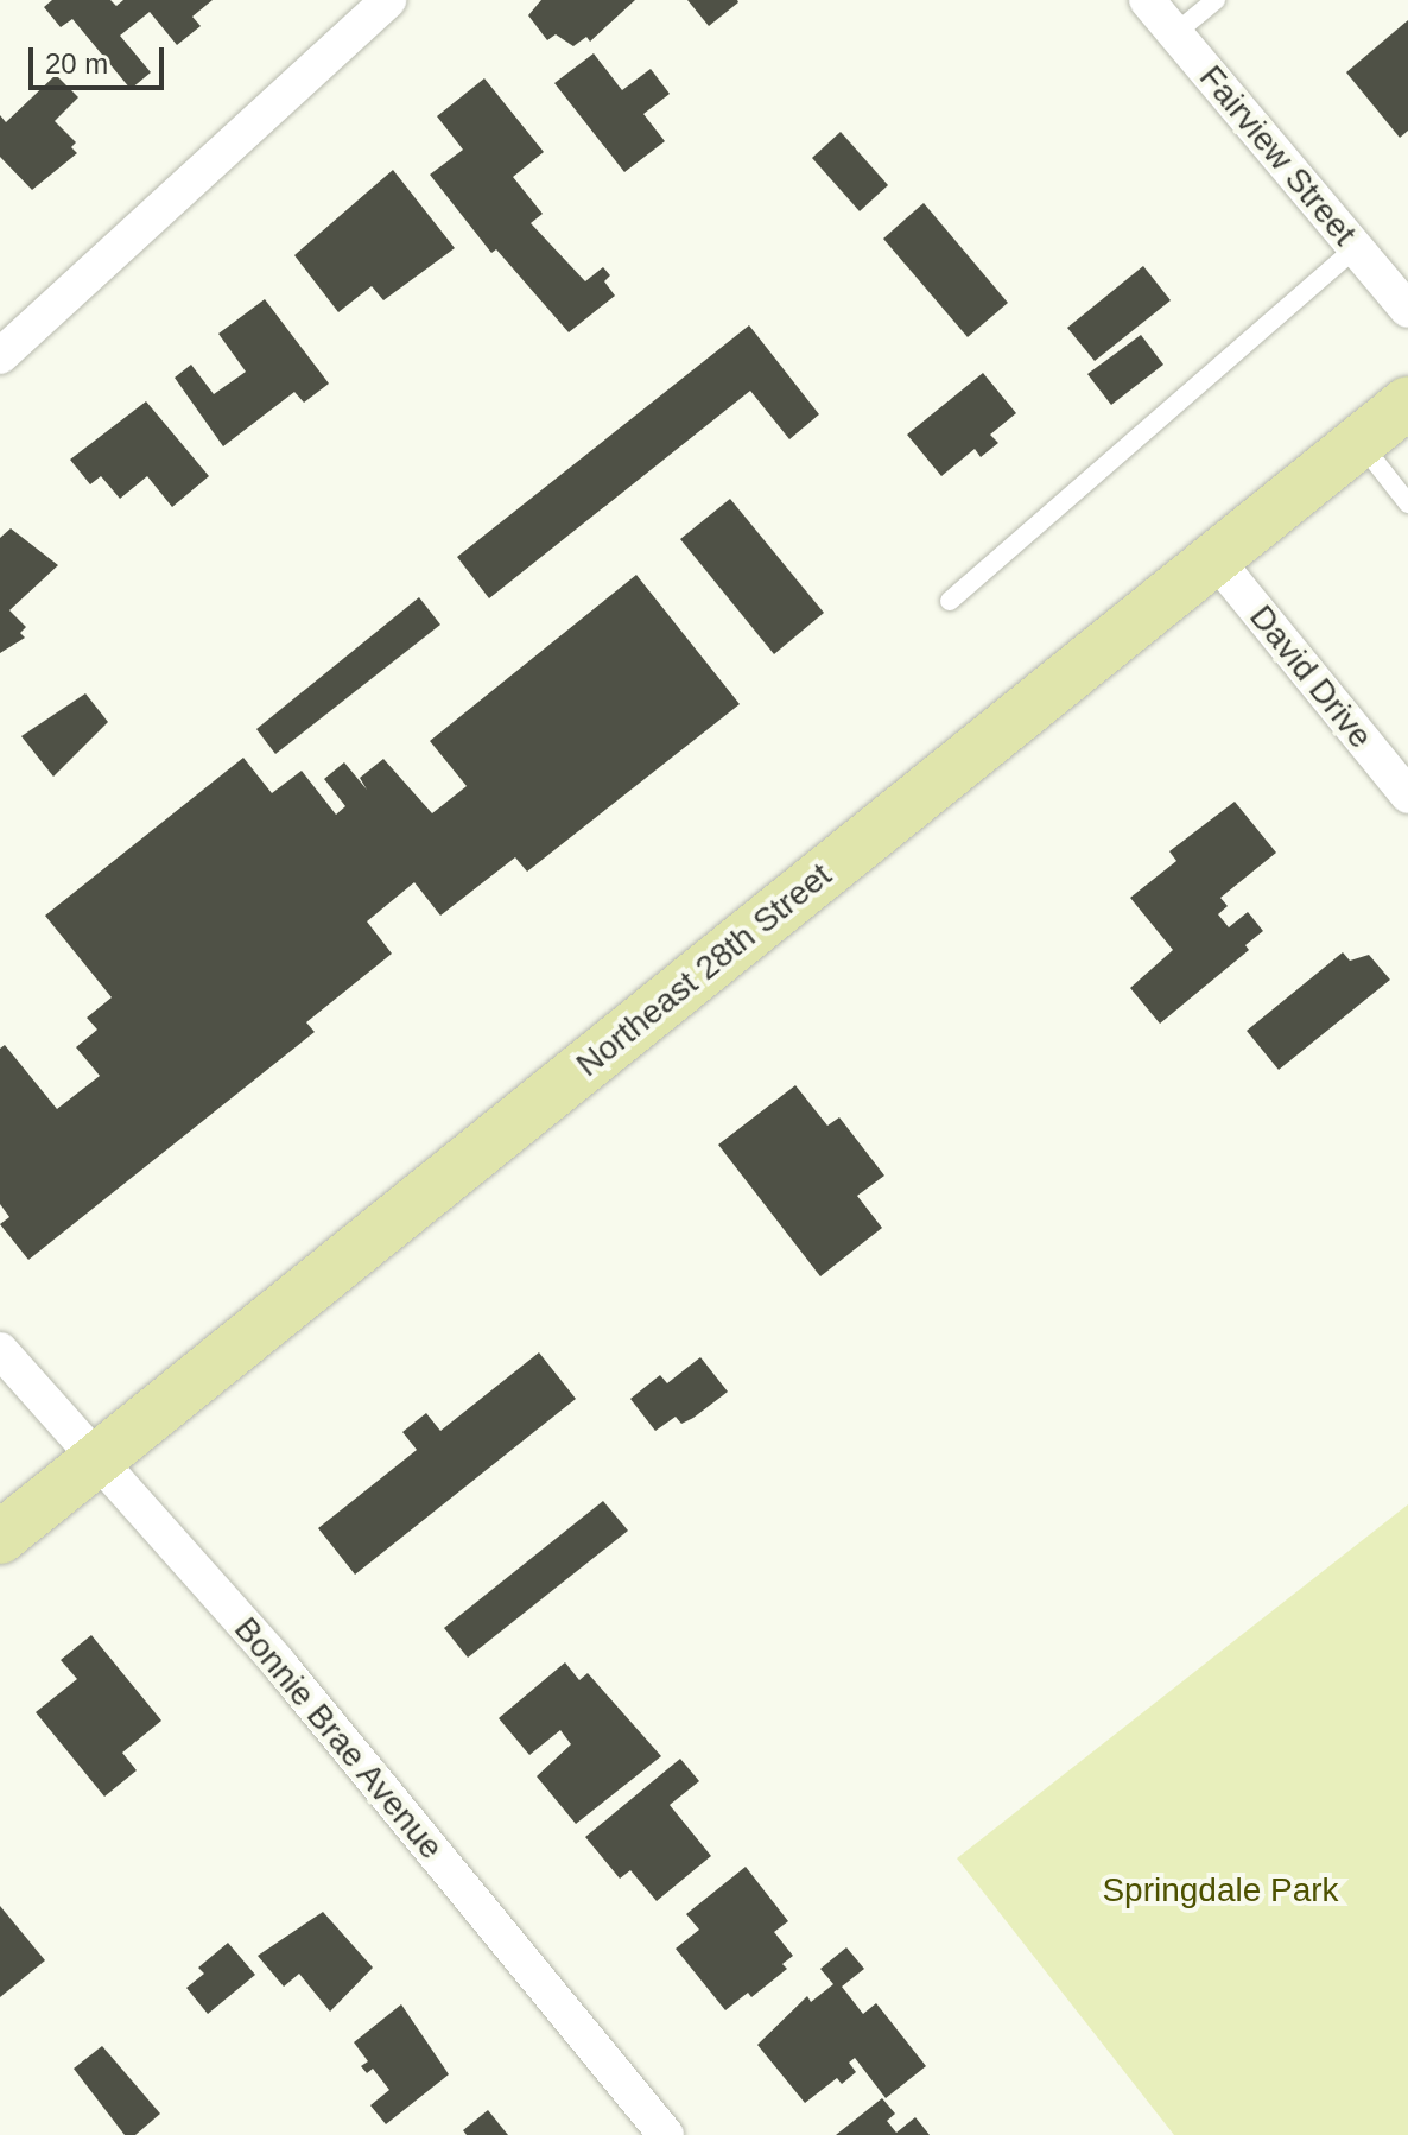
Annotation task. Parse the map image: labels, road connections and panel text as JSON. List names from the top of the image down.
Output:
{
  "streets": {
    "main road": ["Northeast 28th Street"],
    "street": ["Fairview Street", "David Drive", "Bonnie Brae Avenue"]
  },
  "crossings": [
    ["David Drive", "Northeast 28th Street"],
    ["Northeast 28th Street", "Bonnie Brae Avenue"]
  ],
  "parks": ["Springdale Park"],
  "scale_bar": "20 m"
}
